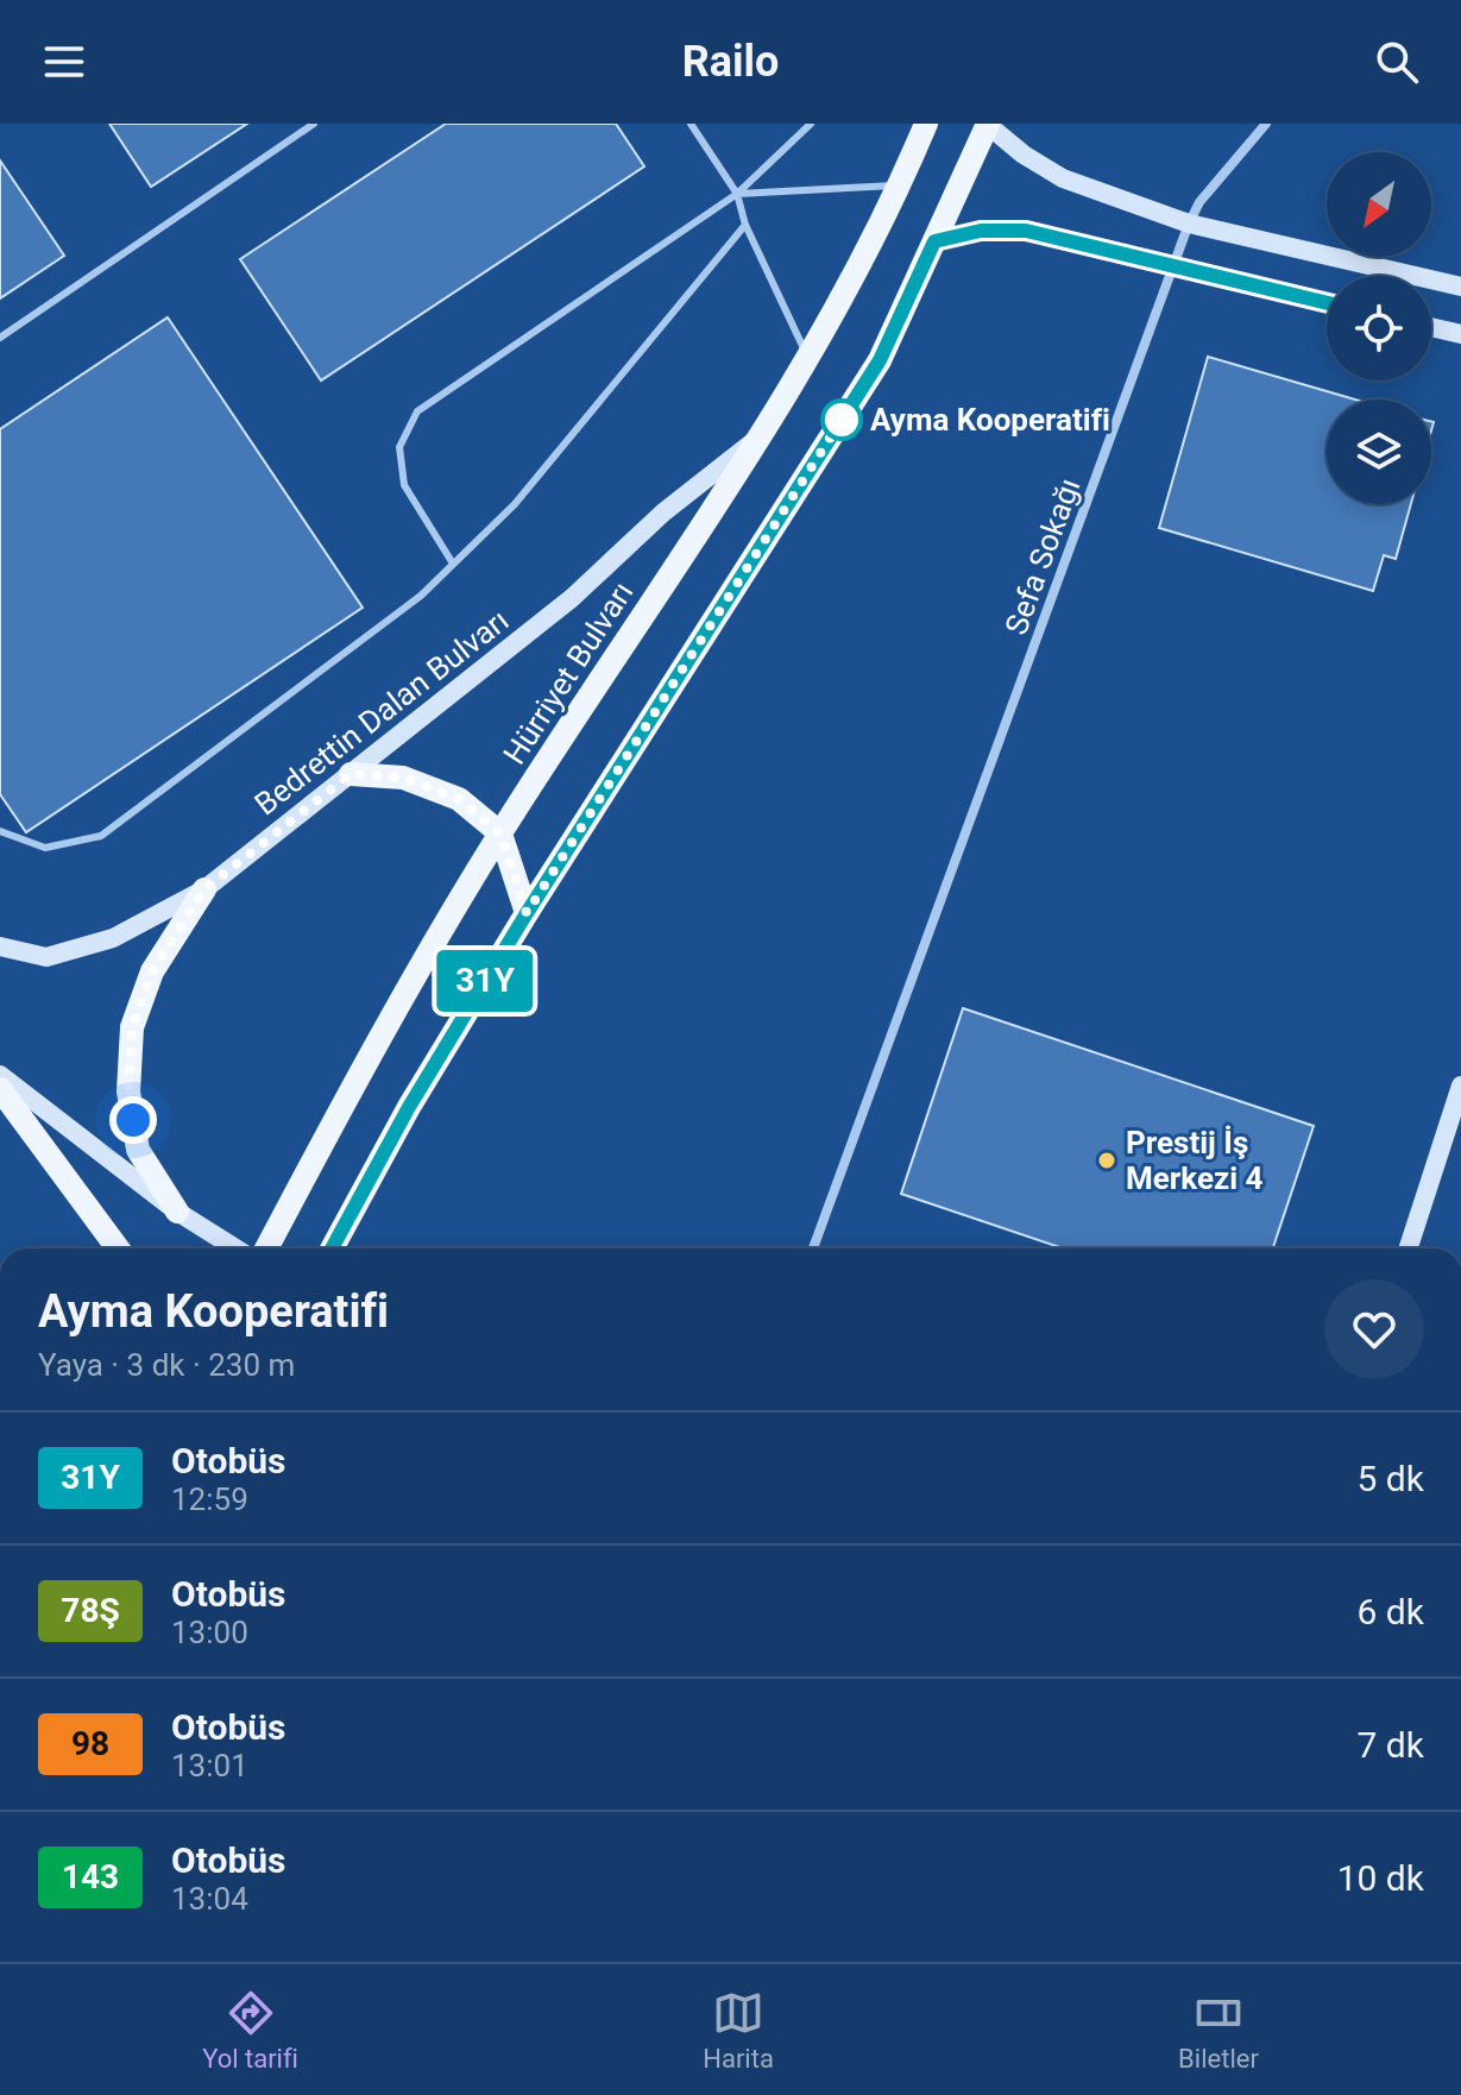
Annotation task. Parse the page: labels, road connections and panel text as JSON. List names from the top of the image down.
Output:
{
  "streets": {
    "main road": ["Hürriyet Bulvarı", "Bedrettin Dalan Bulvarı"],
    "street": ["Sefa Sokağı"]
  },
  "crossings": [
    ["Hürriyet Bulvarı", "Bedrettin Dalan Bulvarı"]
  ],
  "places": ["Ayma Kooperatifi", "Prestij İş Merkezi 4"],
  "lines": ["bus line 31Y"],
  "north": "bottom left",
  "page": {
    "header": "Railo",
    "on_map": "31Y",
    "heading": ["Ayma Kooperatifi", "Yaya · 3 dk · 230 m"],
    "list": [
      {
        "mark": "31Y",
        "name": "Otobüs",
        "note": "12:59",
        "value": "5 dk"
      },
      {
        "mark": "78Ş",
        "name": "Otobüs",
        "note": "13:00",
        "value": "6 dk"
      },
      {
        "mark": "98",
        "name": "Otobüs",
        "note": "13:01",
        "value": "7 dk"
      },
      {
        "mark": "143",
        "name": "Otobüs",
        "note": "13:04",
        "value": "10 dk"
      }
    ],
    "tabs": ["Yol tarifi", "Harita", "Biletler"]
  }
}
